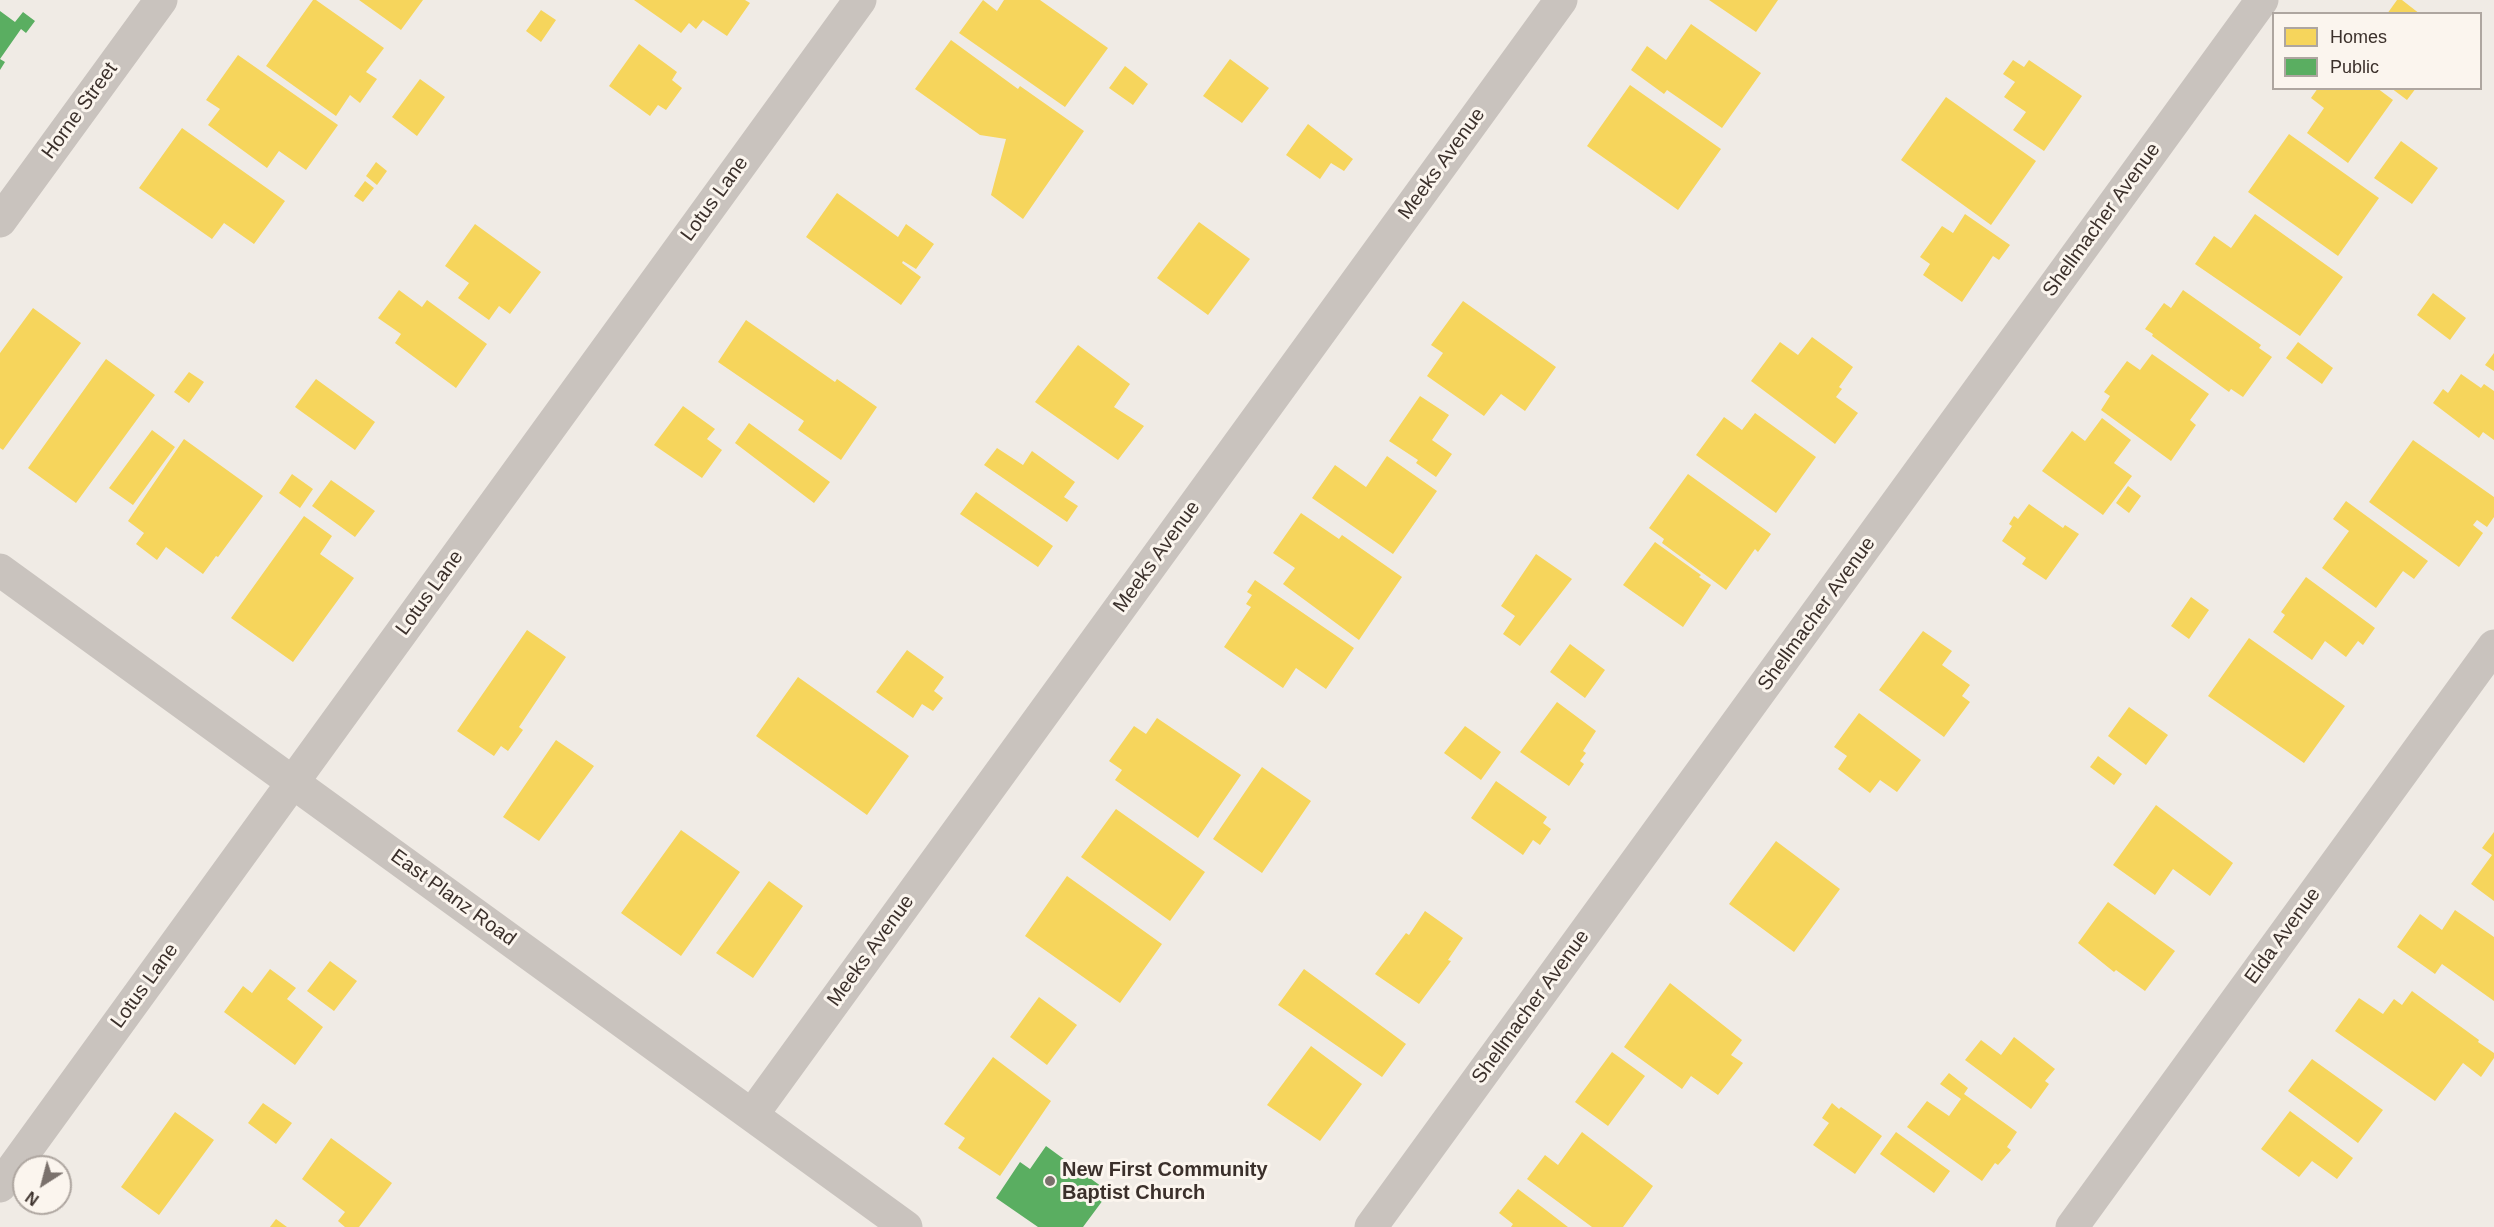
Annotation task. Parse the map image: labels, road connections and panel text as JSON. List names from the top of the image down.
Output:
{
  "streets": {
    "street": [
      "Horne Street",
      "Meeks Avenue",
      "Lotus Lane",
      "Shellmacher Avenue",
      "East Planz Road",
      "Elda Avenue"
    ]
  },
  "crossings": [
    ["Meeks Avenue", "East Planz Road"],
    ["Lotus Lane", "East Planz Road"]
  ],
  "places": ["New First Community Baptist Church"],
  "legend": ["Homes", "Public"],
  "north": "bottom left"
}
